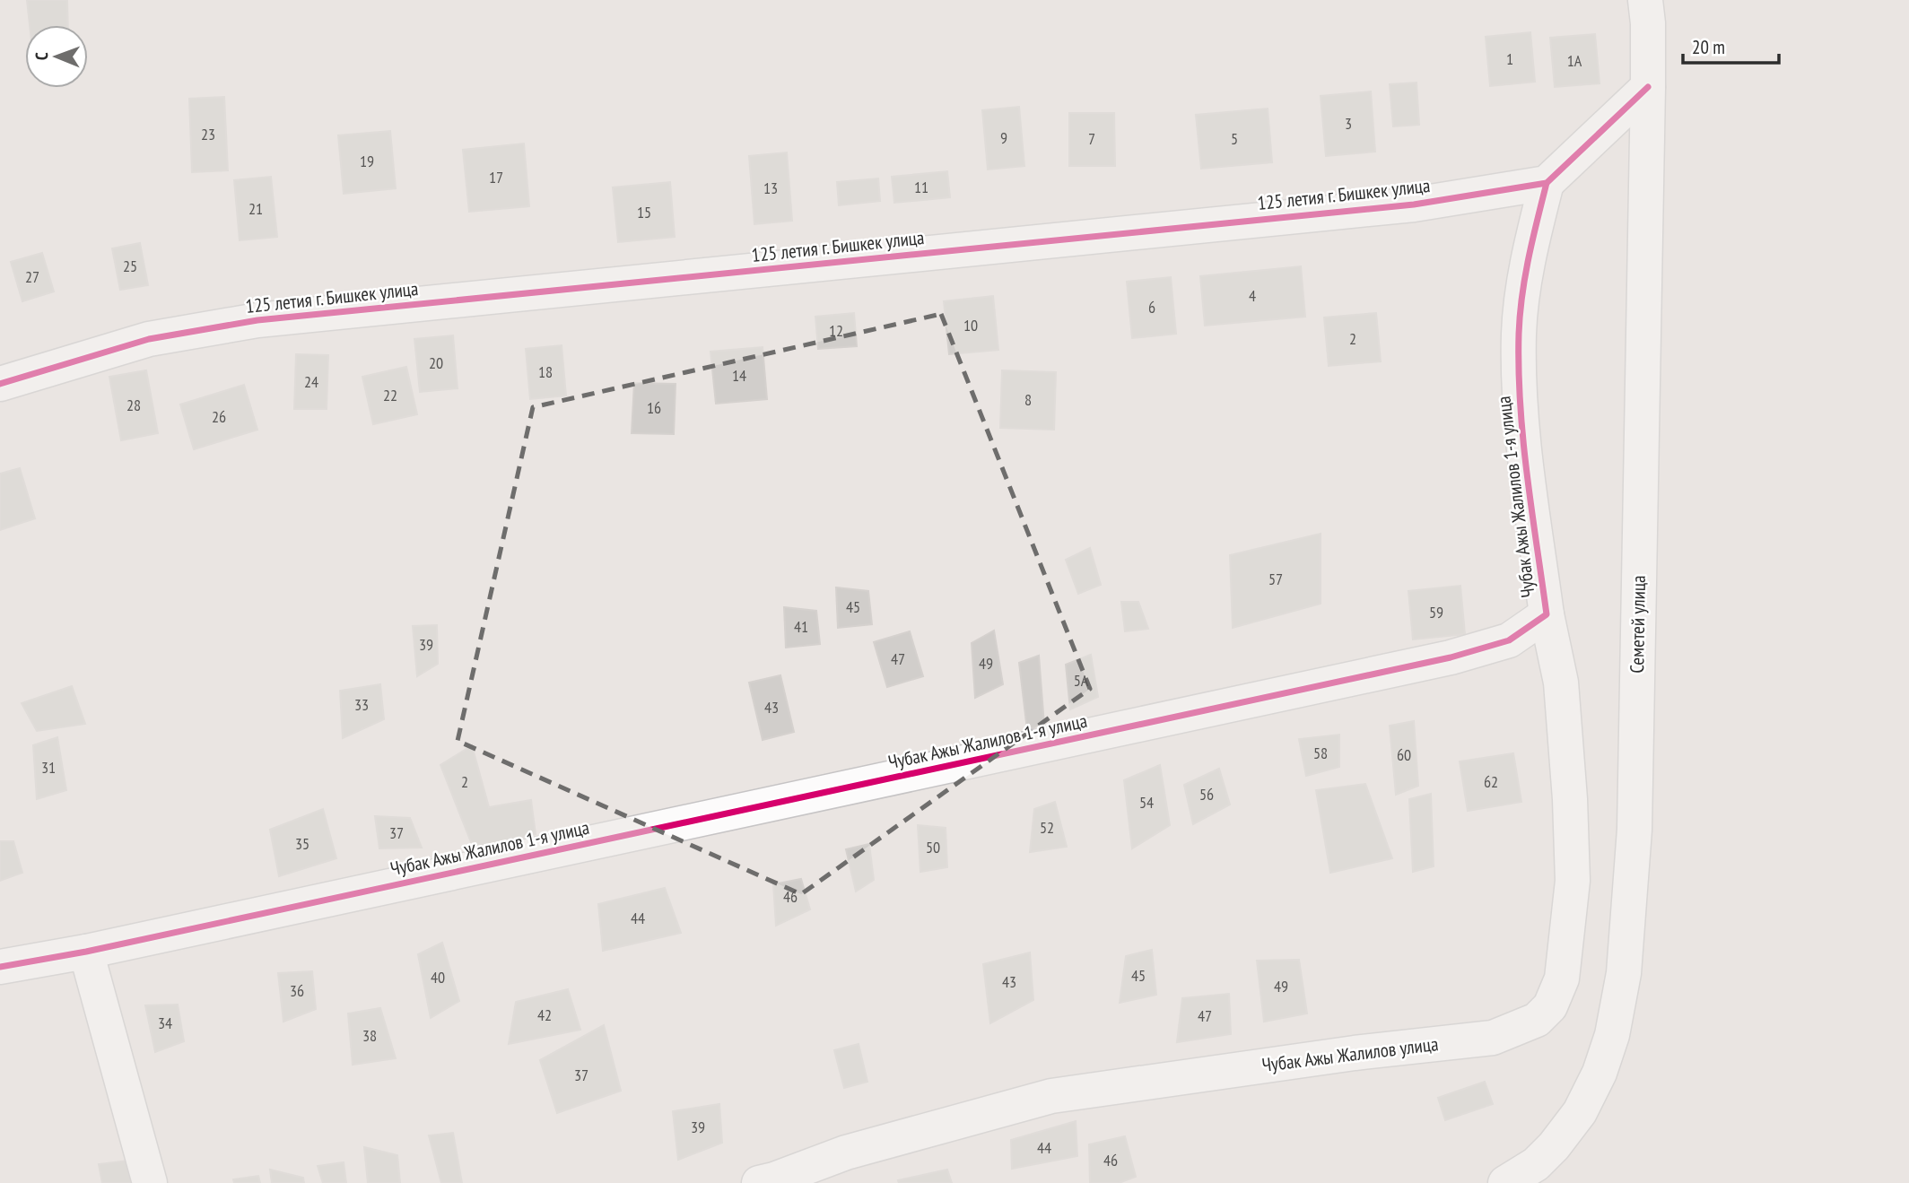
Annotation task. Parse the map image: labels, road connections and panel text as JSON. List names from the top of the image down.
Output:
{
  "streets": {
    "street": [
      "125 летия г. Бишкек улица",
      "Чубак Ажы Жалилов 1-я улица",
      "Семетей улица",
      "Чубак Ажы Жалилов улица"
    ]
  },
  "crossings": [
    ["125 летия г. Бишкек улица", "Чубак Ажы Жалилов 1-я улица"],
    ["Чубак Ажы Жалилов 1-я улица", "Чубак Ажы Жалилов улица"]
  ],
  "house_numbers": [
    "1",
    "1А",
    "3",
    "23",
    "9",
    "7",
    "5",
    "19",
    "17",
    "11",
    "13",
    "21",
    "15",
    "25",
    "27",
    "4",
    "6",
    "10",
    "12",
    "2",
    "20",
    "18",
    "14",
    "24",
    "22",
    "8",
    "28",
    "16",
    "26",
    "57",
    "45",
    "59",
    "41",
    "39",
    "47",
    "49",
    "5А",
    "33",
    "43",
    "58",
    "60",
    "31",
    "2",
    "62",
    "56",
    "54",
    "52",
    "37",
    "35",
    "50",
    "46",
    "44",
    "45",
    "40",
    "43",
    "49",
    "36",
    "42",
    "47",
    "34",
    "38",
    "37",
    "39",
    "44",
    "46"
  ],
  "scale_bar": "20 m",
  "north": "left"
}
